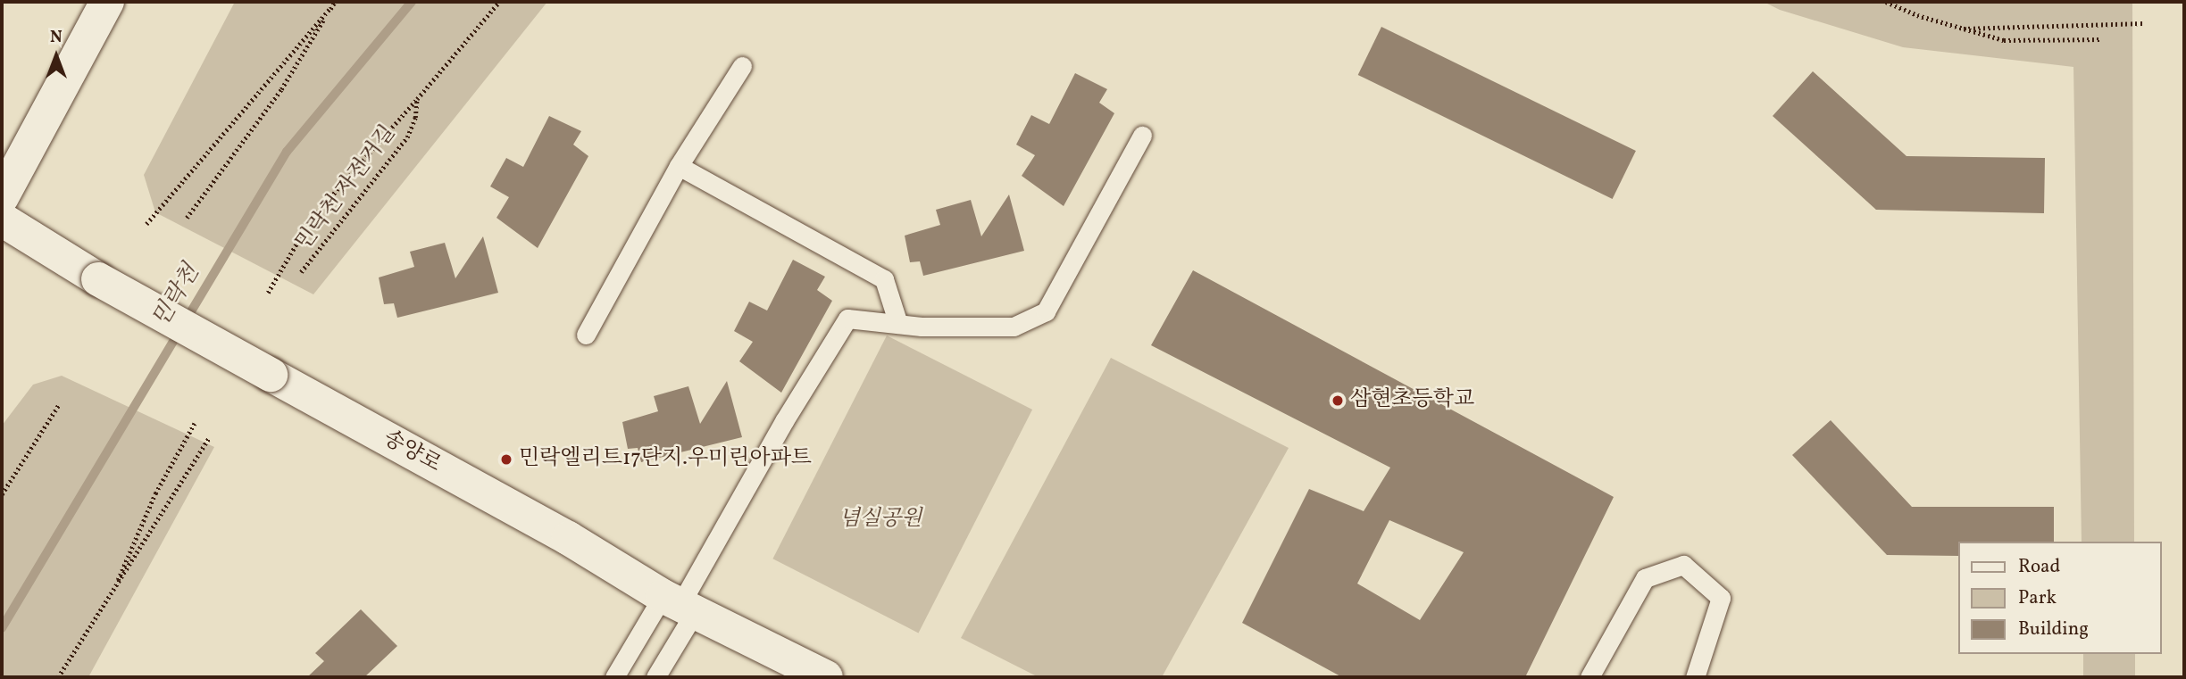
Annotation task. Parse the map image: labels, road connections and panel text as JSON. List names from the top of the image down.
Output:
{
  "streets": {
    "street": ["송양로"],
    "path": ["민락천 자전거길"]
  },
  "water": ["민락천"],
  "parks": ["념실공원"],
  "places": ["삼현초등학교", "민락엘리트17단지.우미린아파트"],
  "legend": ["Road", "Park", "Building"],
  "north": "top"
}
